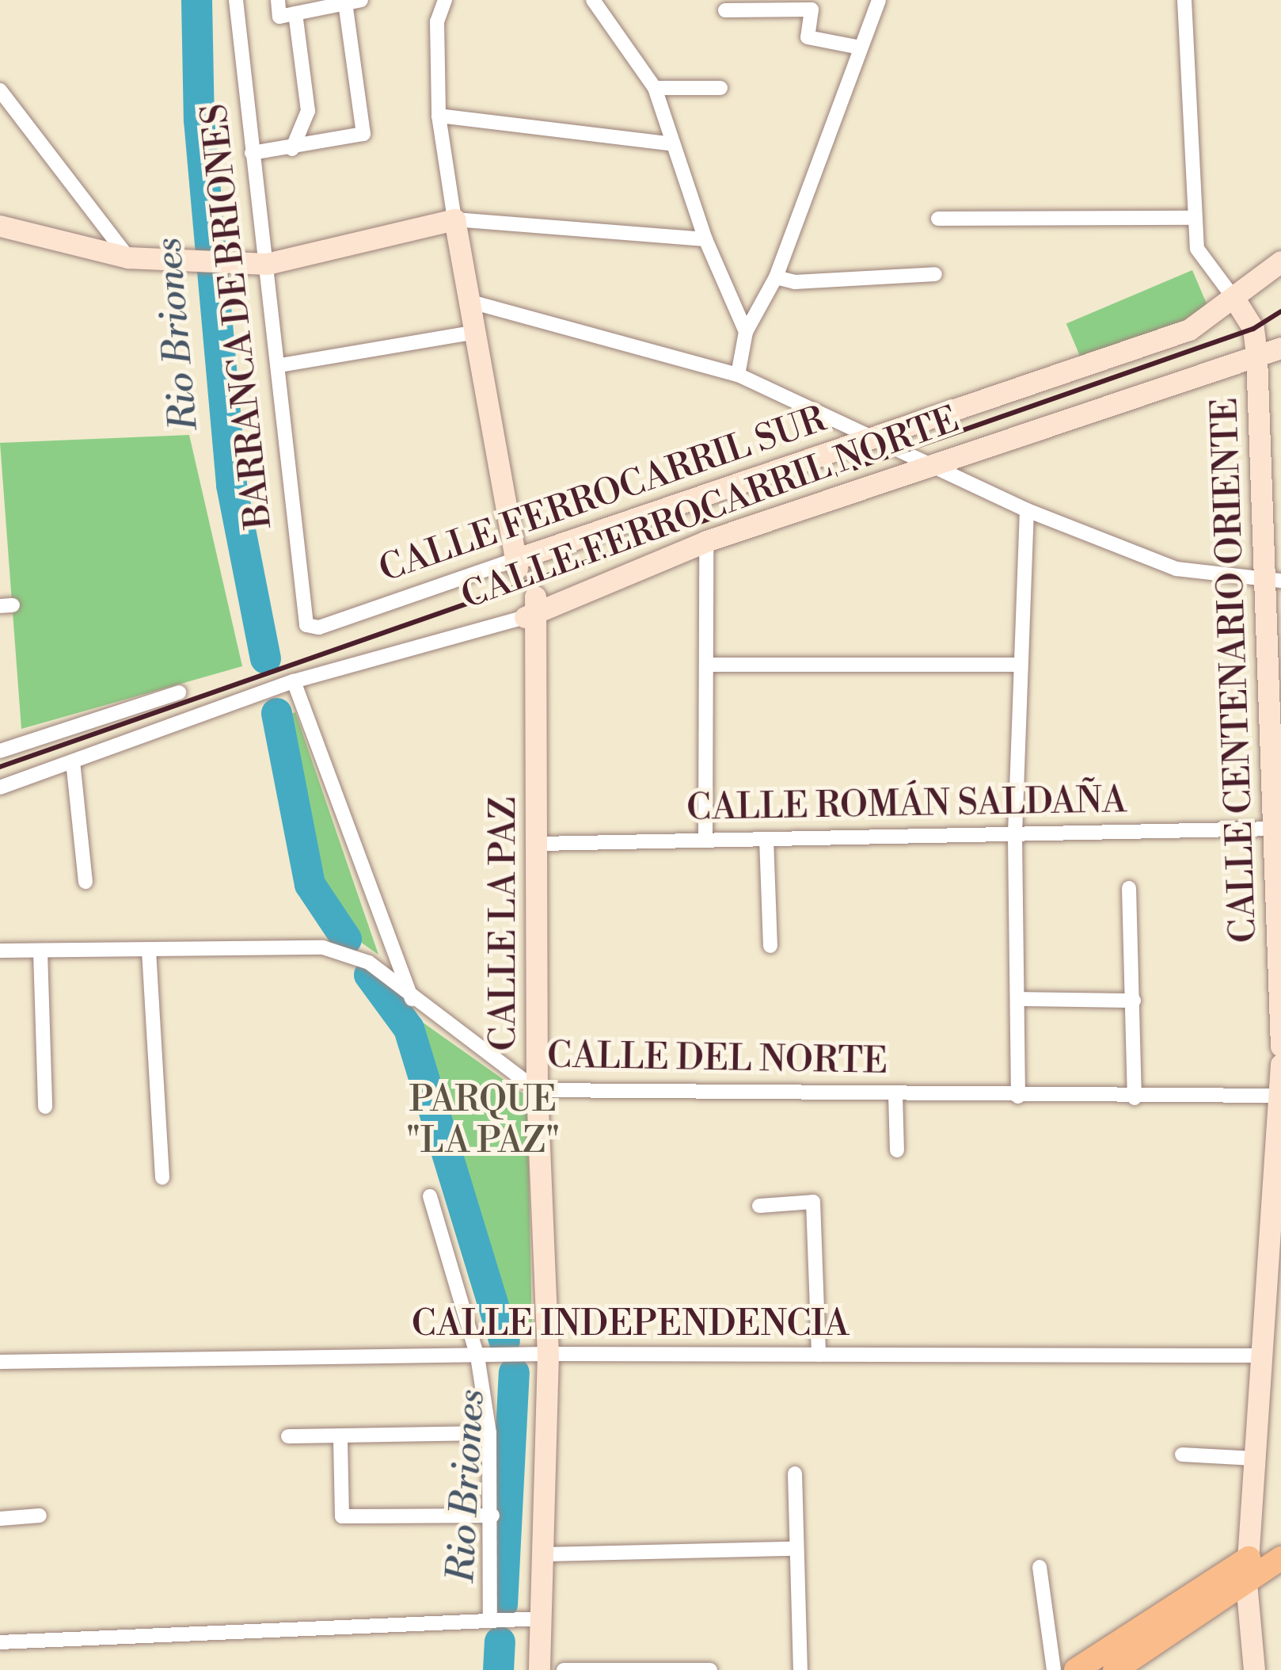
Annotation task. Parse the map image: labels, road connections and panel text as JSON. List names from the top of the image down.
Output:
{
  "streets": {
    "main road": [
      "CALLE FERROCARRIL SUR",
      "CALLE FERROCARRIL NORTE",
      "CALLE CENTENARIO ORIENTE",
      "CALLE LA PAZ"
    ],
    "street": [
      "BARRANCA DE BRIONES",
      "CALLE ROMÁN SALDAÑA",
      "CALLE DEL NORTE",
      "CALLE INDEPENDENCIA"
    ]
  },
  "crossings": [
    ["BARRANCA DE BRIONES", "CALLE FERROCARRIL SUR"],
    ["CALLE FERROCARRIL SUR", "CALLE CENTENARIO ORIENTE"],
    ["CALLE FERROCARRIL NORTE", "CALLE CENTENARIO ORIENTE"],
    ["CALLE FERROCARRIL NORTE", "CALLE LA PAZ"],
    ["CALLE CENTENARIO ORIENTE", "CALLE ROMÁN SALDAÑA"],
    ["CALLE ROMÁN SALDAÑA", "CALLE LA PAZ"],
    ["CALLE LA PAZ", "CALLE DEL NORTE"],
    ["CALLE LA PAZ", "CALLE INDEPENDENCIA"]
  ],
  "water": ["Rio Briones"],
  "parks": ["PARQUE \"LA PAZ\""]
}
